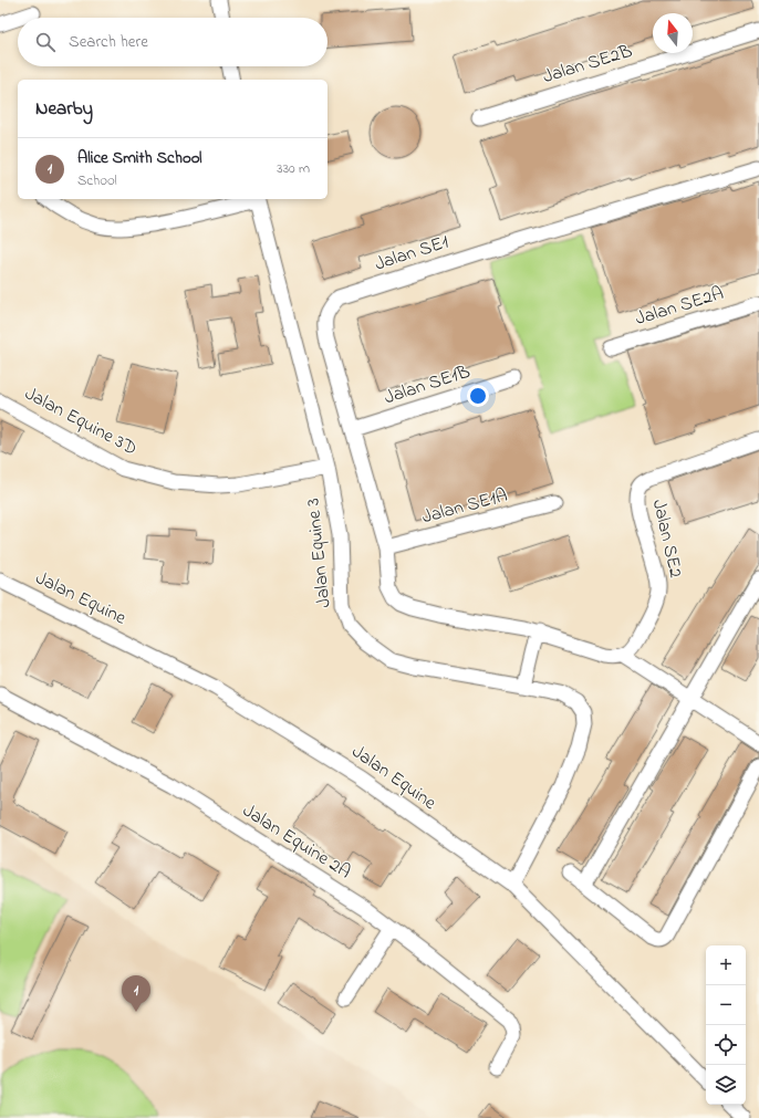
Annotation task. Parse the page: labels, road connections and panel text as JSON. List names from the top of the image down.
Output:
{
  "streets": {
    "street": [
      "Jalan SE2B",
      "Jalan SE1",
      "Jalan SE2A",
      "Jalan SE1B",
      "Jalan Equine 3D",
      "Jalan SE1A",
      "Jalan SE2",
      "Jalan Equine 3",
      "Jalan Equine",
      "Jalan Equine 2A"
    ]
  },
  "crossings": [
    ["Jalan SE1", "Jalan SE1B"],
    ["Jalan SE1", "Jalan SE1A"],
    ["Jalan Equine 3D", "Jalan Equine 3"],
    ["Jalan Equine 3", "Jalan Equine"]
  ],
  "north": "top",
  "page": {
    "search": "Search here",
    "heading": "Nearby",
    "list": [
      {
        "mark": "1",
        "name": "Alice Smith School",
        "note": "School",
        "value": "330 m"
      }
    ],
    "map_buttons": ["+", "−"],
    "pins": "1"
  }
}
